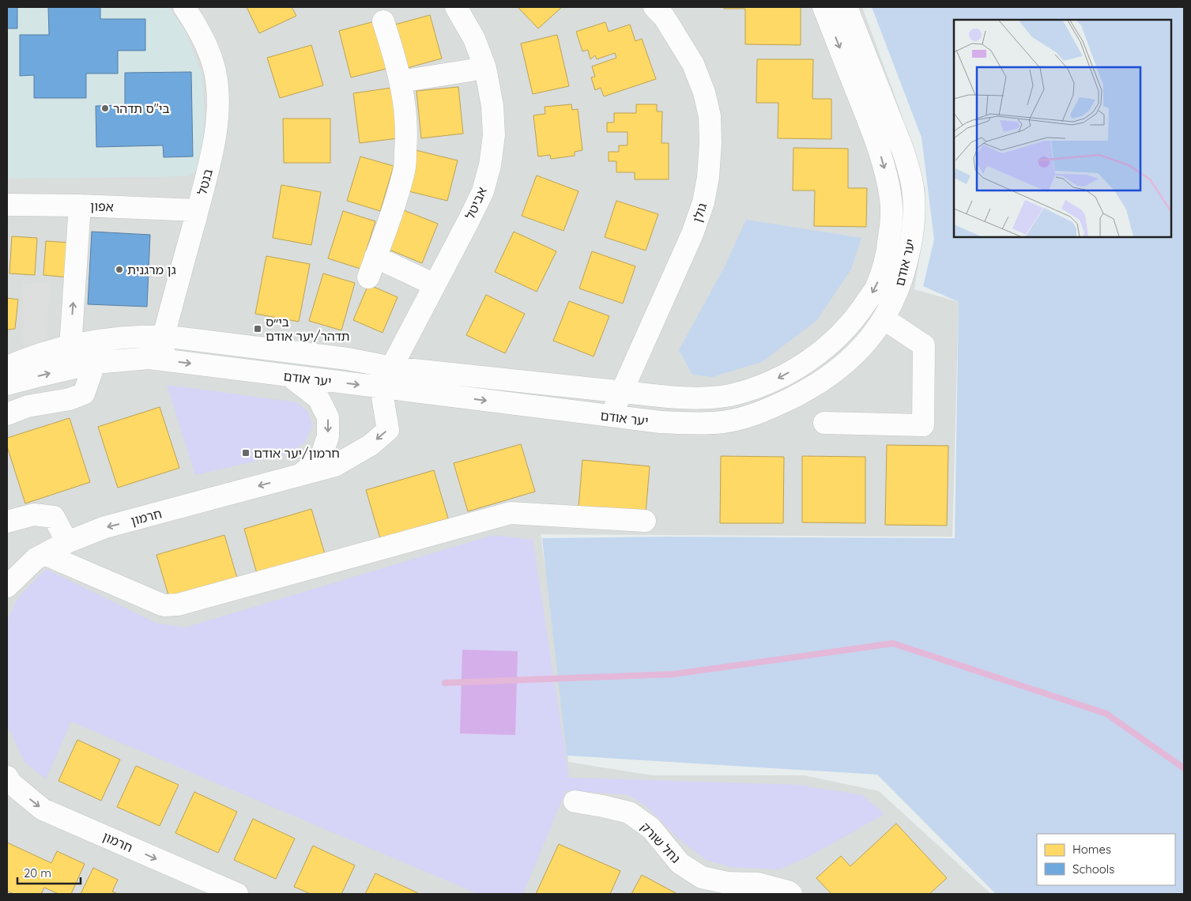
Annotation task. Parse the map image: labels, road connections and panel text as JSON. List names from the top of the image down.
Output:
{
  "streets": {
    "street": [
      "בנטל",
      "אביטל",
      "אפון",
      "גולן",
      "יער אודם",
      "חרמון",
      "נחל שורק"
    ]
  },
  "crossings": [
    ["בנטל", "אפון"],
    ["בנטל", "יער אודם"],
    ["אביטל", "יער אודם"],
    ["אביטל", "חרמון"],
    ["גולן", "יער אודם"],
    ["יער אודם", "חרמון"]
  ],
  "places": {
    "other": ["בי\"ס תדהר", "גן מרגנית"],
    "transit": ["בי״ס תדהר/יער אודם", "חרמון/יער אודם"]
  },
  "legend": ["Homes", "Schools"],
  "scale_bar": "20 m"
}
